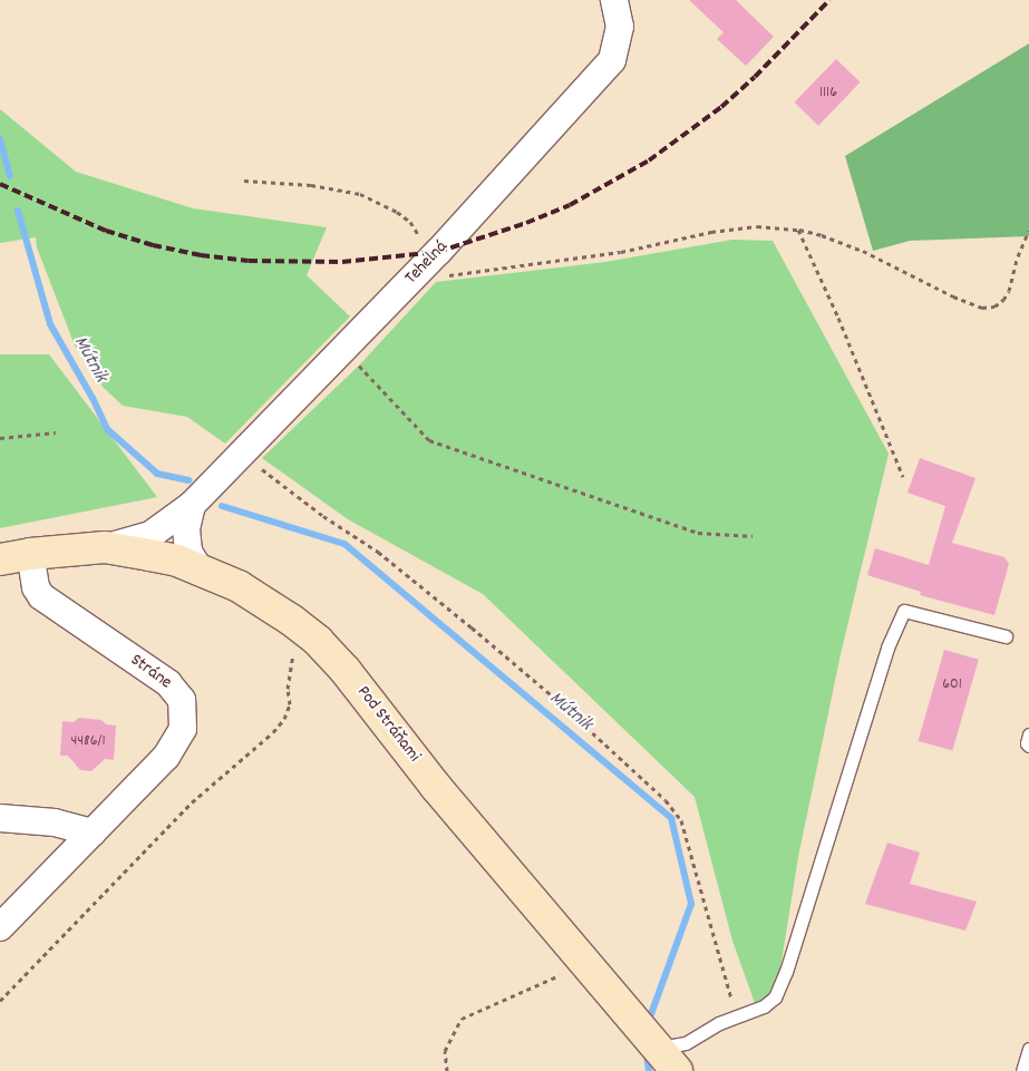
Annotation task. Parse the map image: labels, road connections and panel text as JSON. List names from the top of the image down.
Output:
{
  "streets": {
    "street": ["Tehelná", "Stráne", "Pod Stráňami"]
  },
  "crossings": [
    ["Tehelná", "Pod Stráňami"],
    ["Stráne", "Pod Stráňami"]
  ],
  "water": ["Mútnik"],
  "house_numbers": ["1116", "601", "4486/1"]
}
